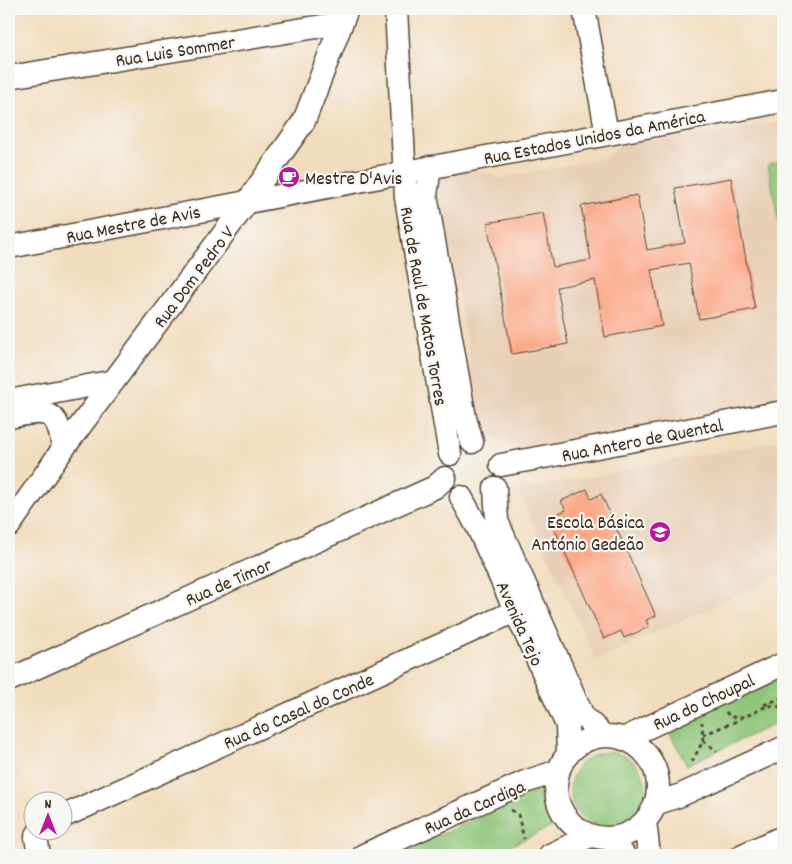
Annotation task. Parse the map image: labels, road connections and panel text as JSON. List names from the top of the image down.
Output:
{
  "streets": {
    "street": [
      "Rua Luis Sommer",
      "Rua Estados Unidos da América",
      "Rua Mestre de Avis",
      "Rua Dom Pedro V",
      "Rua de Raul de Matos Torres",
      "Rua Antero de Quental",
      "Rua de Timor",
      "Avenida Tejo",
      "Rua do Choupal",
      "Rua do Casal do Conde",
      "Rua da Cardiga"
    ]
  },
  "crossings": [
    ["Rua Luis Sommer", "Rua Dom Pedro V"],
    ["Rua Estados Unidos da América", "Rua Mestre de Avis"],
    ["Rua Estados Unidos da América", "Rua de Raul de Matos Torres"],
    ["Rua Mestre de Avis", "Rua Dom Pedro V"],
    ["Rua Mestre de Avis", "Rua de Raul de Matos Torres"],
    ["Rua de Raul de Matos Torres", "Rua Antero de Quental"],
    ["Rua de Raul de Matos Torres", "Rua de Timor"],
    ["Rua de Raul de Matos Torres", "Avenida Tejo"],
    ["Rua Antero de Quental", "Rua de Timor"],
    ["Rua Antero de Quental", "Avenida Tejo"],
    ["Rua de Timor", "Avenida Tejo"],
    ["Avenida Tejo", "Rua do Choupal"],
    ["Avenida Tejo", "Rua do Casal do Conde"],
    ["Avenida Tejo", "Rua da Cardiga"],
    ["Rua do Choupal", "Rua da Cardiga"]
  ],
  "places": {
    "cafe": ["Mestre D'Avis"],
    "school or university": ["Escola Básica António Gedeão"]
  },
  "north": "top"
}
